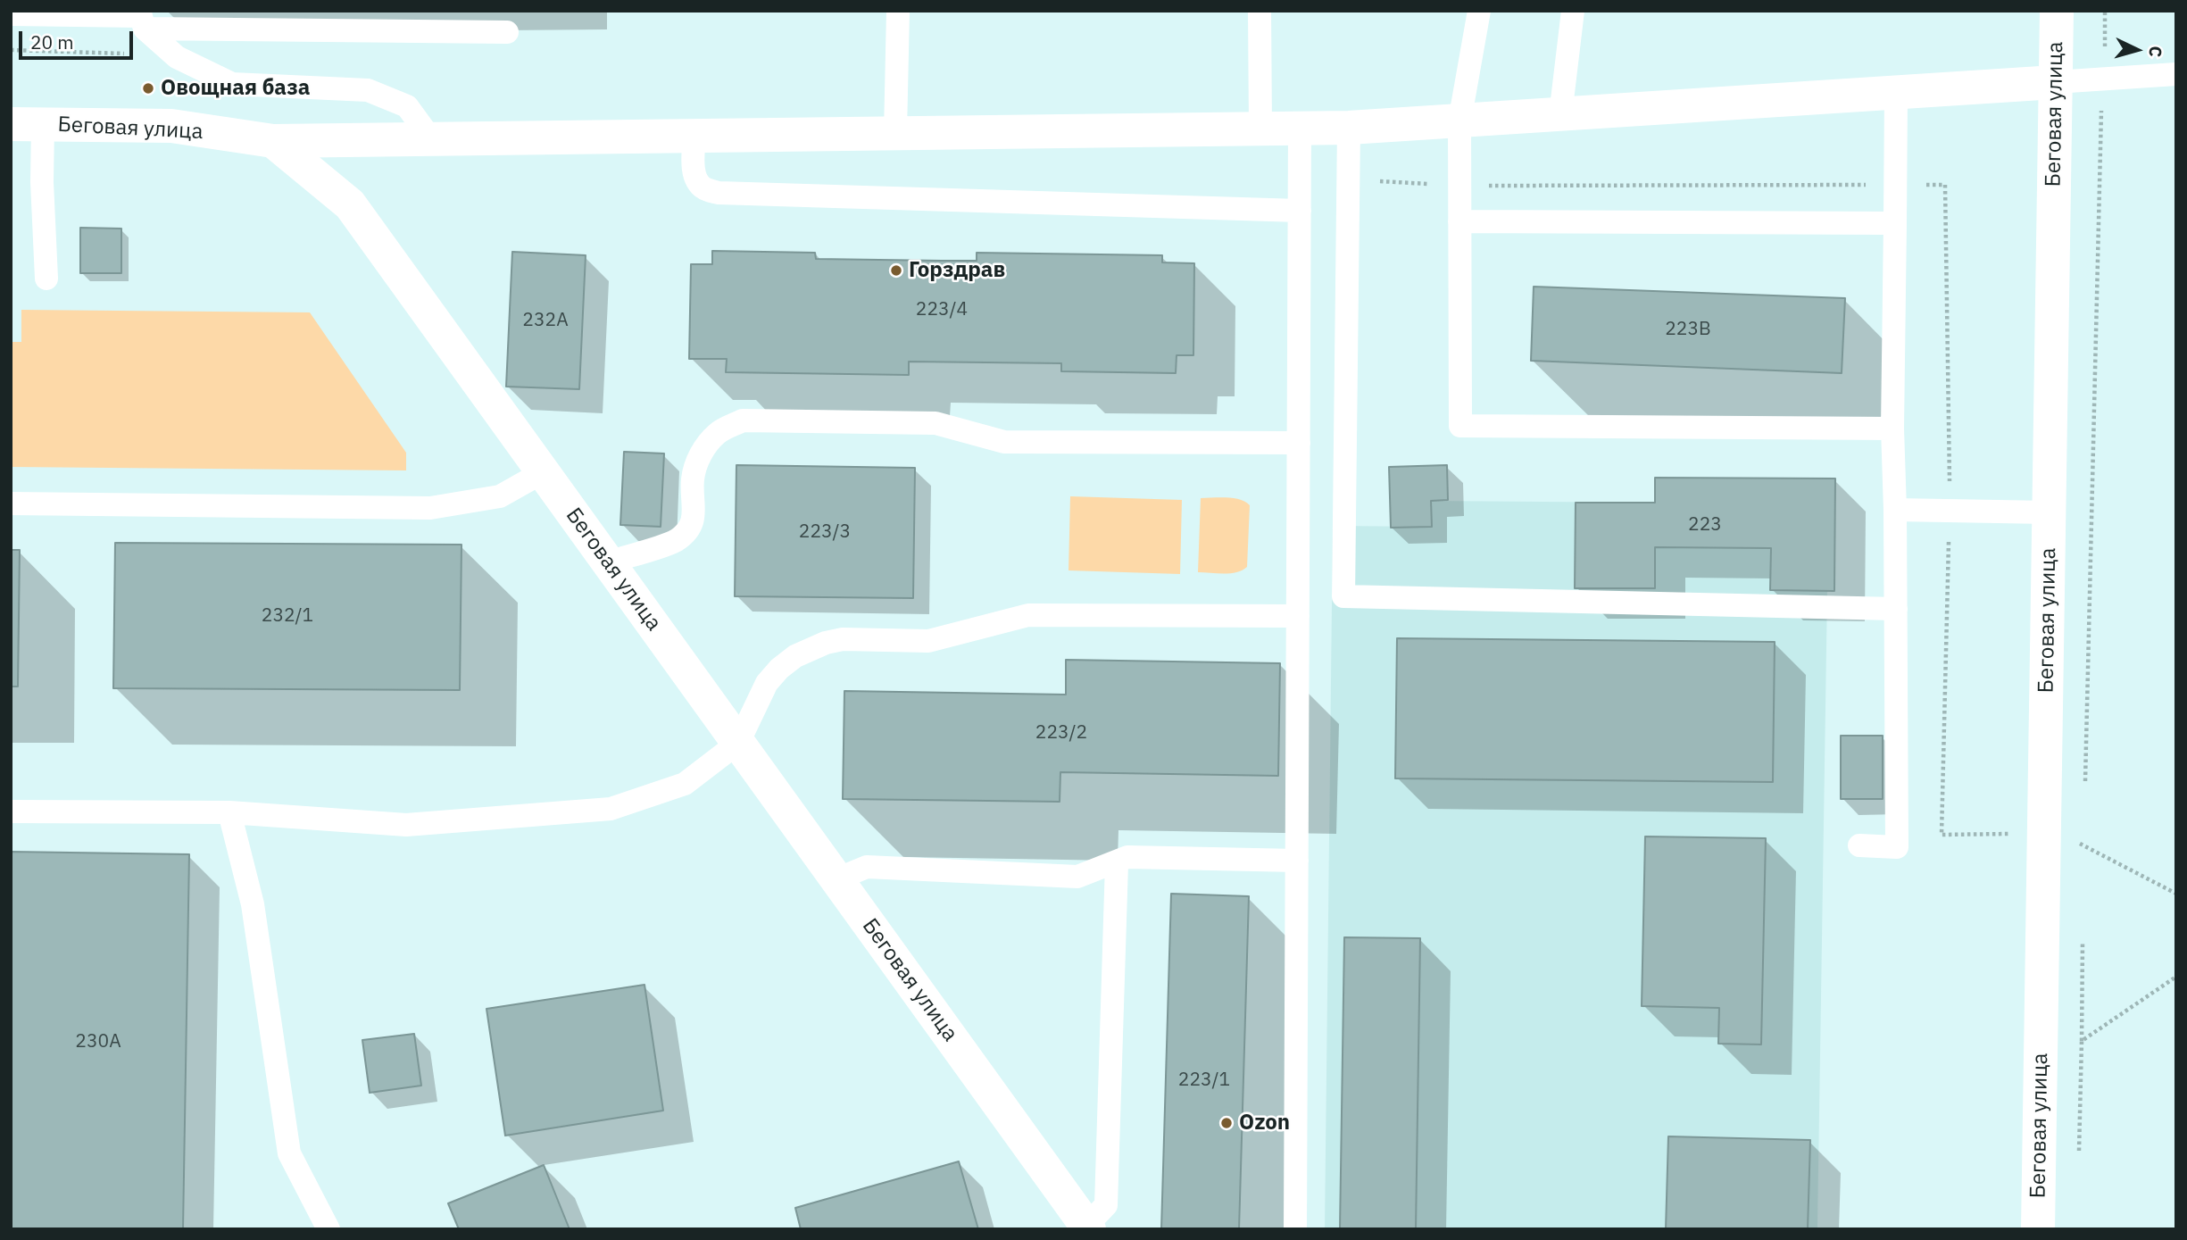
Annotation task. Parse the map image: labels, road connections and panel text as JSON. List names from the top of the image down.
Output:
{
  "streets": {
    "street": ["Беговая улица"]
  },
  "places": ["Овощная база", "Горздрав", "Ozon"],
  "house_numbers": [
    "223/4",
    "232А",
    "223В",
    "223",
    "223/3",
    "232/1",
    "223/2",
    "230А",
    "223/1"
  ],
  "scale_bar": "20 m",
  "north": "right"
}
